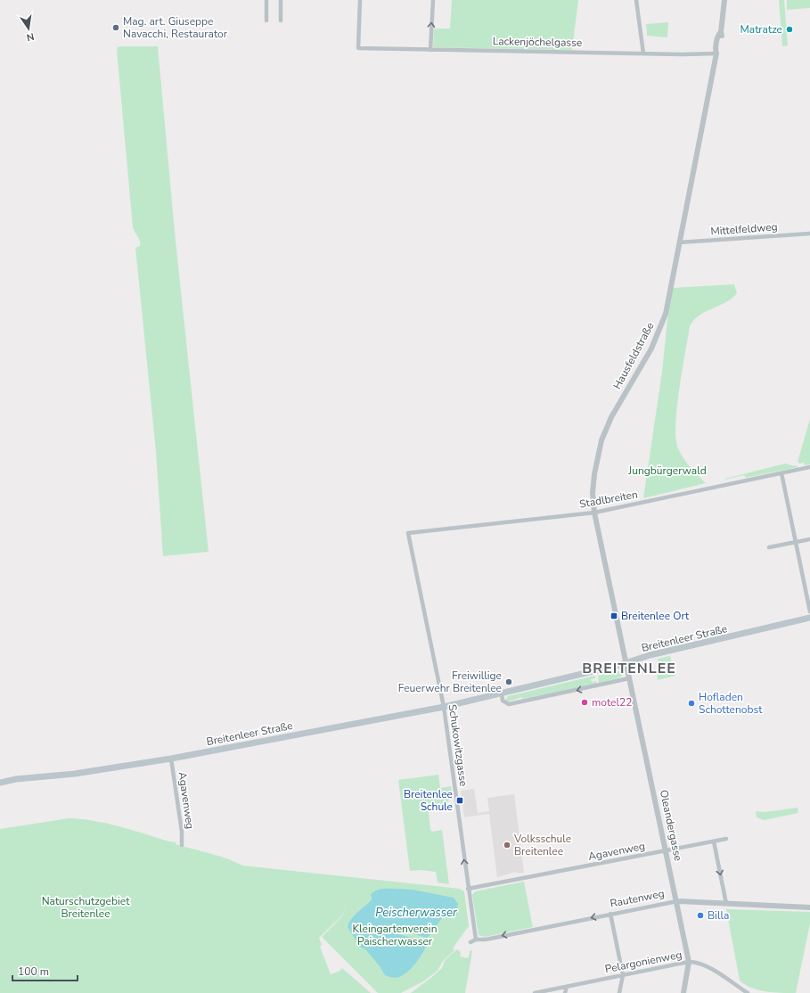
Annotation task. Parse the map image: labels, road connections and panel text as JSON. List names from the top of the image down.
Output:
{
  "streets": {
    "main road": ["Breitenleer Straße"],
    "street": [
      "Lackenjöchelgasse",
      "Mittelfeldweg",
      "Hausfeldstraße",
      "Stadlbreiten",
      "Schukowitzgasse",
      "Agavenweg",
      "Oleandergasse",
      "Rautenweg",
      "Pelargonienweg"
    ]
  },
  "crossings": [
    ["Lackenjöchelgasse", "Hausfeldstraße"],
    ["Mittelfeldweg", "Hausfeldstraße"],
    ["Hausfeldstraße", "Stadlbreiten"],
    ["Hausfeldstraße", "Breitenleer Straße"],
    ["Hausfeldstraße", "Oleandergasse"],
    ["Stadlbreiten", "Schukowitzgasse"],
    ["Breitenleer Straße", "Schukowitzgasse"],
    ["Breitenleer Straße", "Agavenweg"],
    ["Breitenleer Straße", "Oleandergasse"],
    ["Schukowitzgasse", "Agavenweg"],
    ["Schukowitzgasse", "Rautenweg"],
    ["Agavenweg", "Oleandergasse"],
    ["Oleandergasse", "Rautenweg"],
    ["Oleandergasse", "Pelargonienweg"]
  ],
  "one_way": ["Schukowitzgasse", "Rautenweg"],
  "districts": ["BREITENLEE"],
  "water": ["Peischerwasser"],
  "parks": ["Jungbürgerwald", "Naturschutzgebiet Breitenlee", "Kleingartenverein Paischerwasser"],
  "places": {
    "other": [
      "Mag. art. Giuseppe Navacchi, Restaurator",
      "Matratze",
      "Freiwillige Feuerwehr Breitenlee",
      "motel22",
      "Hofladen Schottenobst",
      "Volksschule Breitenlee",
      "Billa"
    ],
    "transit": ["Breitenlee Ort", "Breitenlee Schule"]
  },
  "scale_bar": "100 m",
  "north": "bottom"
}
